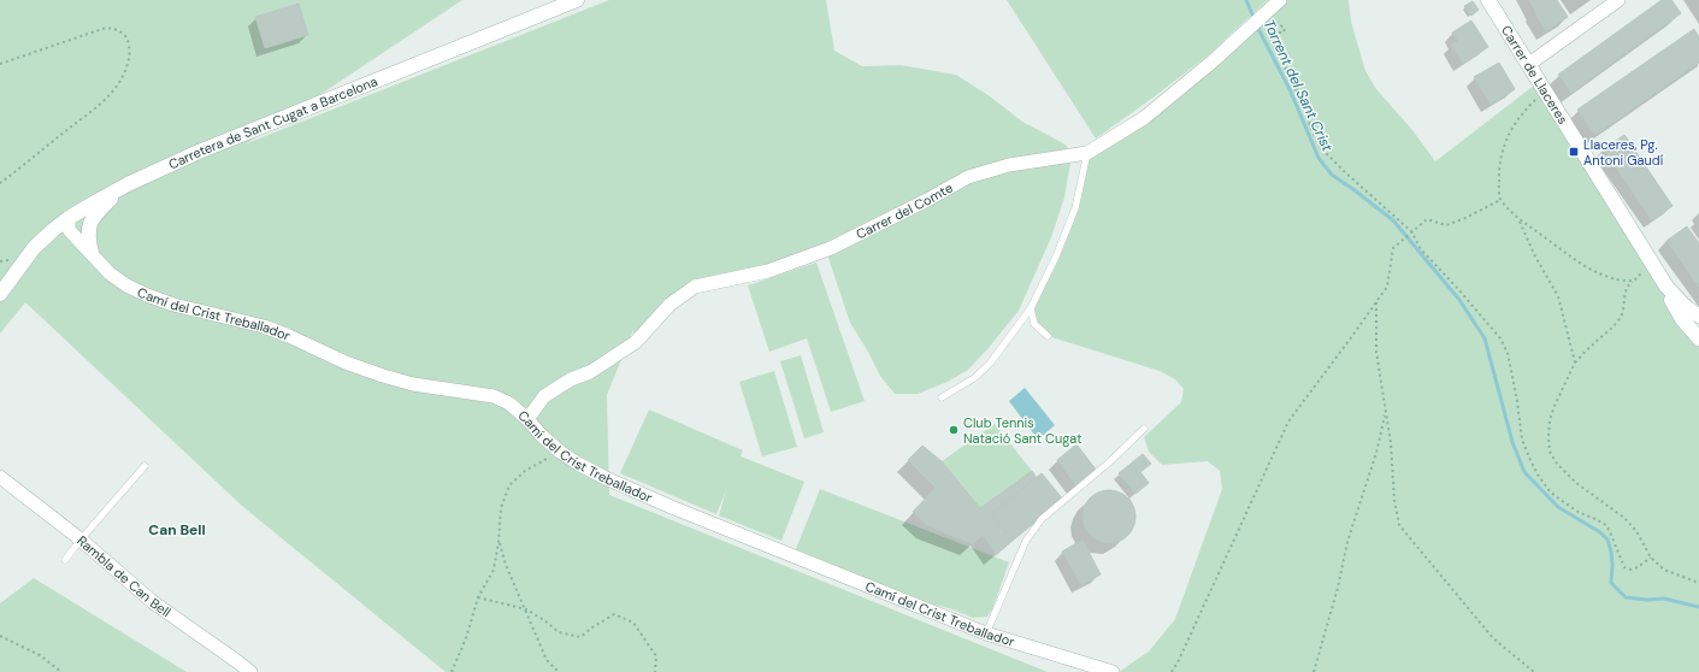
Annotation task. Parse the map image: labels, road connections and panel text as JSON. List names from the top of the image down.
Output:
{
  "streets": {
    "main road": ["Carrer de Llaceres", "Carretera de Sant Cugat a Barcelona"],
    "street": ["Carrer del Comte", "Camí del Crist Treballador", "Rambla de Can Bell"]
  },
  "crossings": [
    ["Carrer del Comte", "Camí del Crist Treballador"]
  ],
  "districts": ["Can Bell"],
  "water": ["Torrent del Sant Crist"],
  "places": {
    "transit": ["Llaceres, Pg. Antoni Gaudí"],
    "other": ["Club Tennis Natació Sant Cugat"]
  }
}
